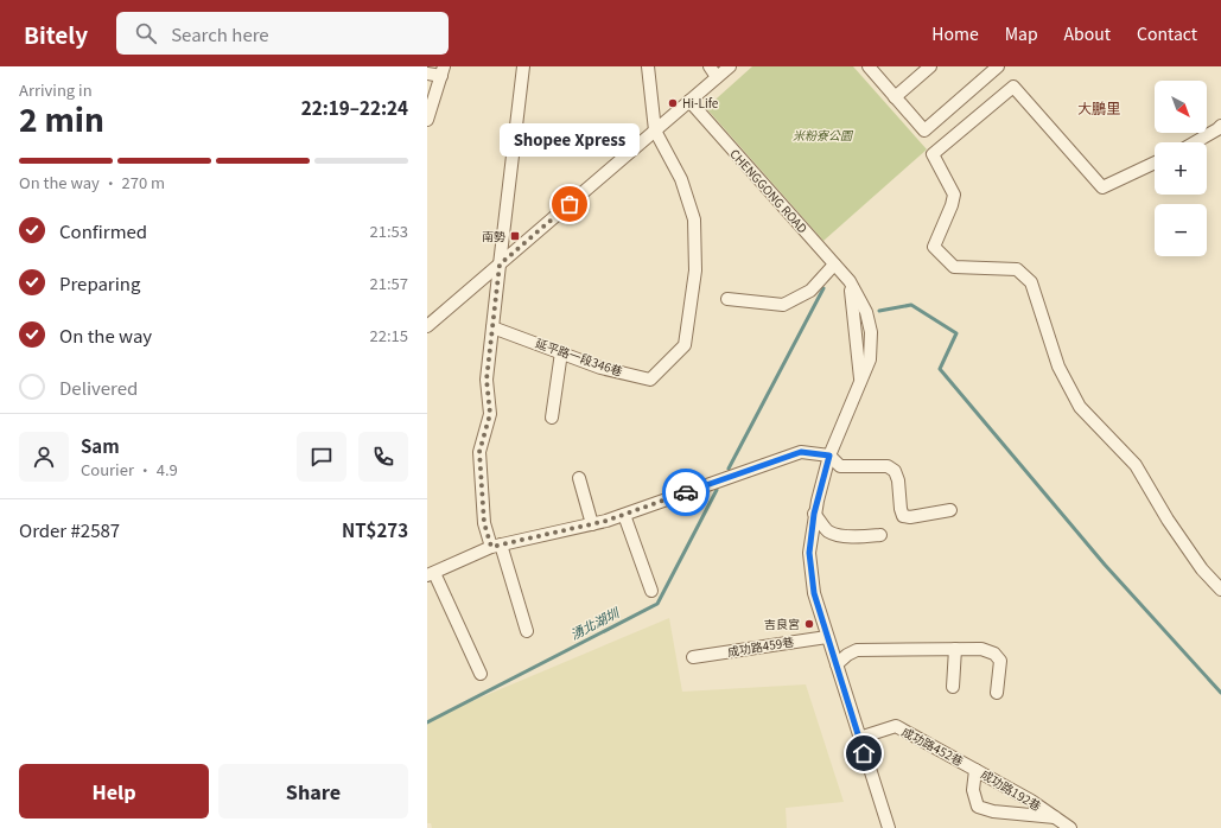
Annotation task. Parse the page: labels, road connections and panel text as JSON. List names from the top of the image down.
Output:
{
  "streets": {
    "street": [
      "CHENGGONG ROAD",
      "延平路一段346巷",
      "成功路459巷",
      "成功路452巷",
      "成功路192巷"
    ]
  },
  "crossings": [
    ["CHENGGONG ROAD", "成功路459巷"],
    ["CHENGGONG ROAD", "成功路452巷"],
    ["成功路452巷", "成功路192巷"]
  ],
  "districts": ["大鵬里"],
  "water": ["湧北湖圳"],
  "parks": ["米粉寮公園"],
  "places": {
    "other": ["Hi-Life", "Shopee Xpress", "吉良宮"],
    "transit": ["南勢"]
  },
  "north": "bottom right",
  "page": {
    "header": "Bitely",
    "search": "Search here",
    "nav": [
      "Home",
      "Map",
      "About",
      "Contact"
    ],
    "heading": ["2 min", "Arriving in", "22:19–22:24"],
    "panel": [
      "Sam",
      "Courier · 4.9",
      "Order #2587",
      "NT$273"
    ],
    "map_buttons": ["+", "−"],
    "bubble": "Shopee Xpress",
    "bar": "On the way · 270 m",
    "list": [
      ["Confirmed", "21:53"],
      ["Preparing", "21:57"],
      ["On the way", "22:15"],
      "Delivered"
    ],
    "buttons": ["Help", "Share"]
  }
}
